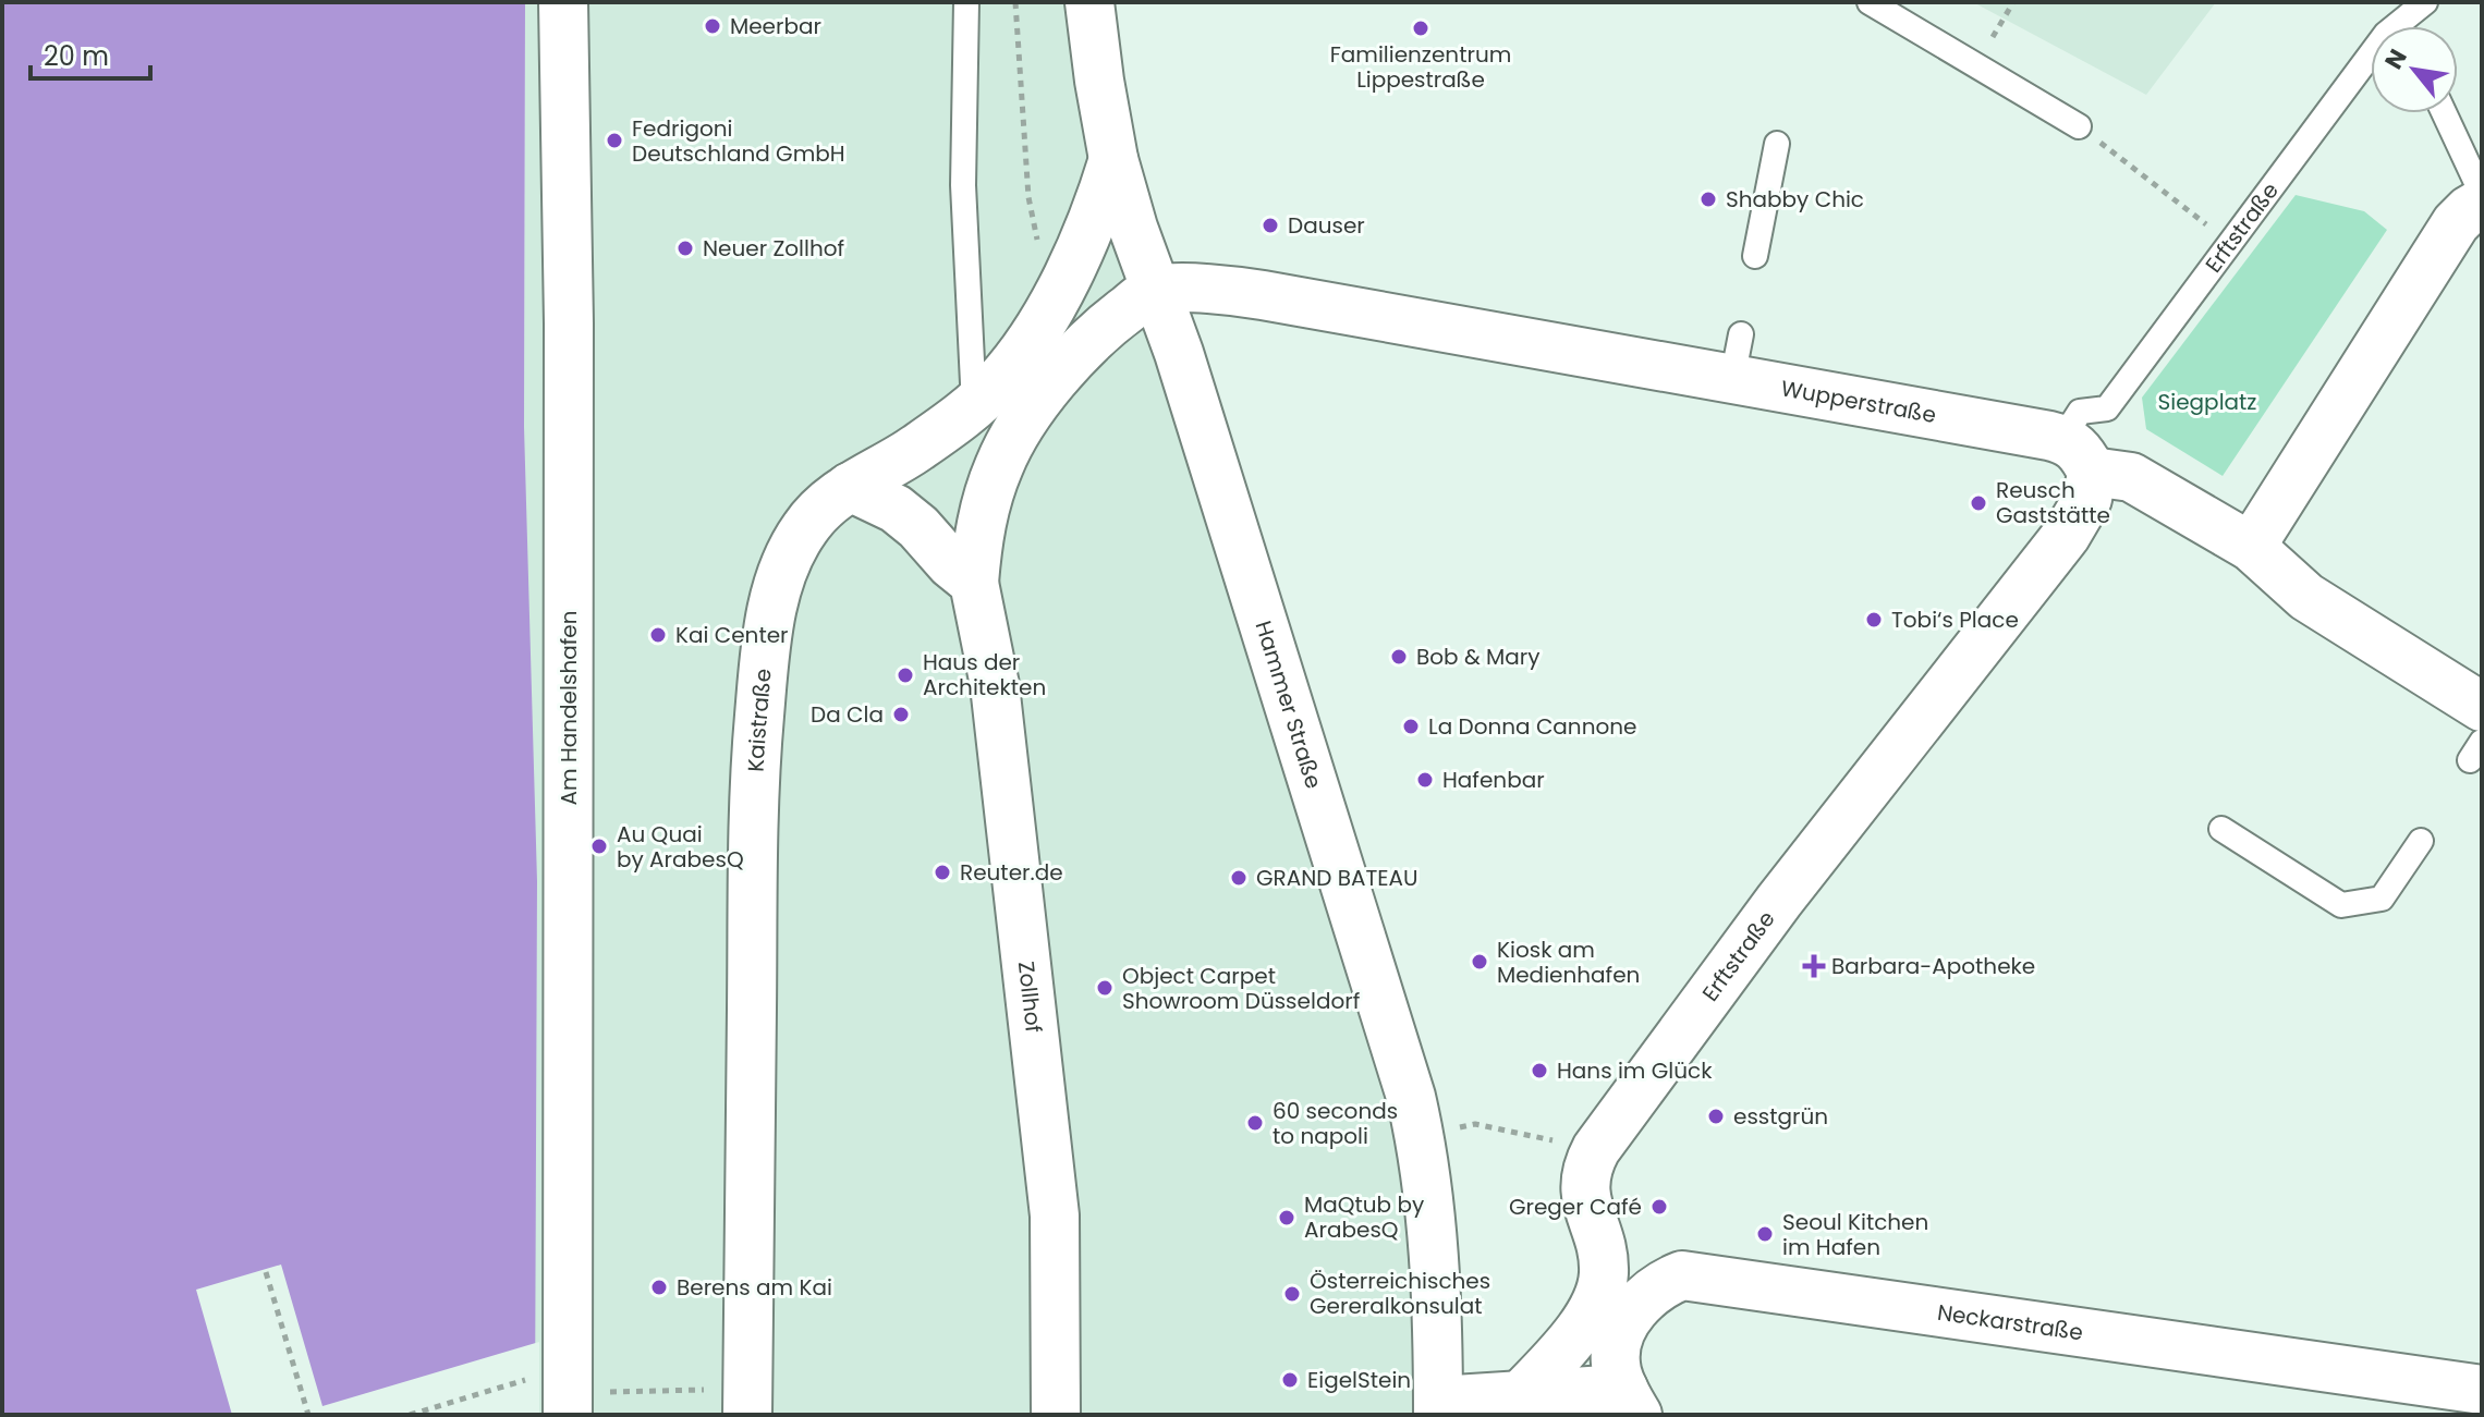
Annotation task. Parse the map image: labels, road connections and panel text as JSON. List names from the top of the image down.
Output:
{
  "streets": {
    "street": [
      "Erftstraße",
      "Wupperstraße",
      "Hammer Straße",
      "Am Handelshafen",
      "Kaistraße",
      "Zollhof",
      "Neckarstraße"
    ]
  },
  "crossings": [
    ["Erftstraße", "Wupperstraße"],
    ["Wupperstraße", "Hammer Straße"],
    ["Wupperstraße", "Zollhof"],
    ["Hammer Straße", "Kaistraße"],
    ["Hammer Straße", "Zollhof"]
  ],
  "parks": ["Siegplatz"],
  "places": {
    "other": [
      "Meerbar",
      "Familienzentrum Lippestraße",
      "Fedrigoni Deutschland GmbH",
      "Shabby Chic",
      "Dauser",
      "Neuer Zollhof",
      "Reusch Gaststätte",
      "Tobi‘s Place",
      "Kai Center",
      "Bob & Mary",
      "Haus der Architekten",
      "Da Cla",
      "La Donna Cannone",
      "Hafenbar",
      "Au Quai by ArabesQ",
      "Reuter.de",
      "GRAND BATEAU",
      "Kiosk am Medienhafen",
      "Object Carpet Showroom Düsseldorf",
      "Hans im Glück",
      "esstgrün",
      "60 seconds to napoli",
      "Greger Café",
      "MaQtub by ArabesQ",
      "Seoul Kitchen im Hafen",
      "Berens am Kai",
      "Österreichisches Gereralkonsulat",
      "EigelStein"
    ],
    "health": ["Barbara-Apotheke"]
  },
  "scale_bar": "20 m",
  "north": "top left"
}
